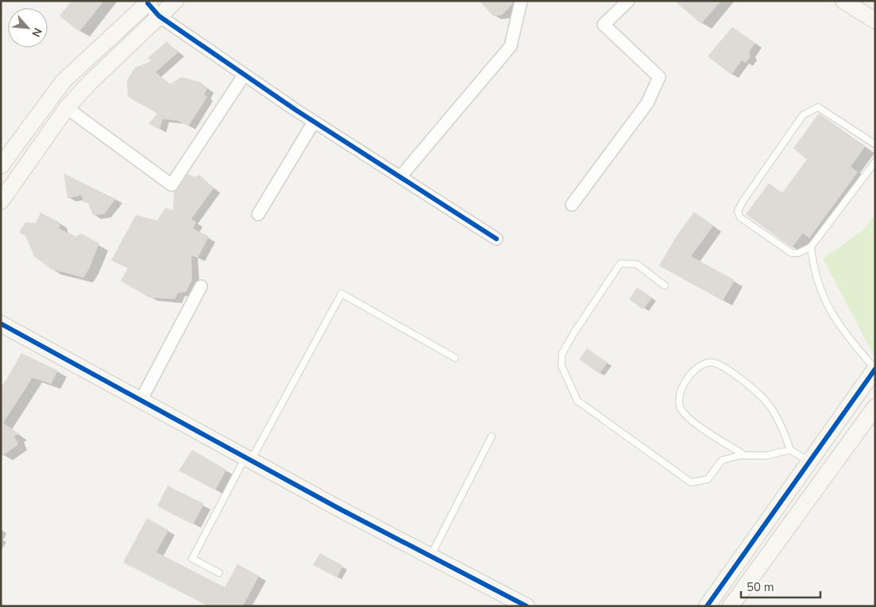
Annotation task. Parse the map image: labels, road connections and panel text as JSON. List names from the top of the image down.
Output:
{
  "scale_bar": "50 m",
  "north": "bottom right"
}
